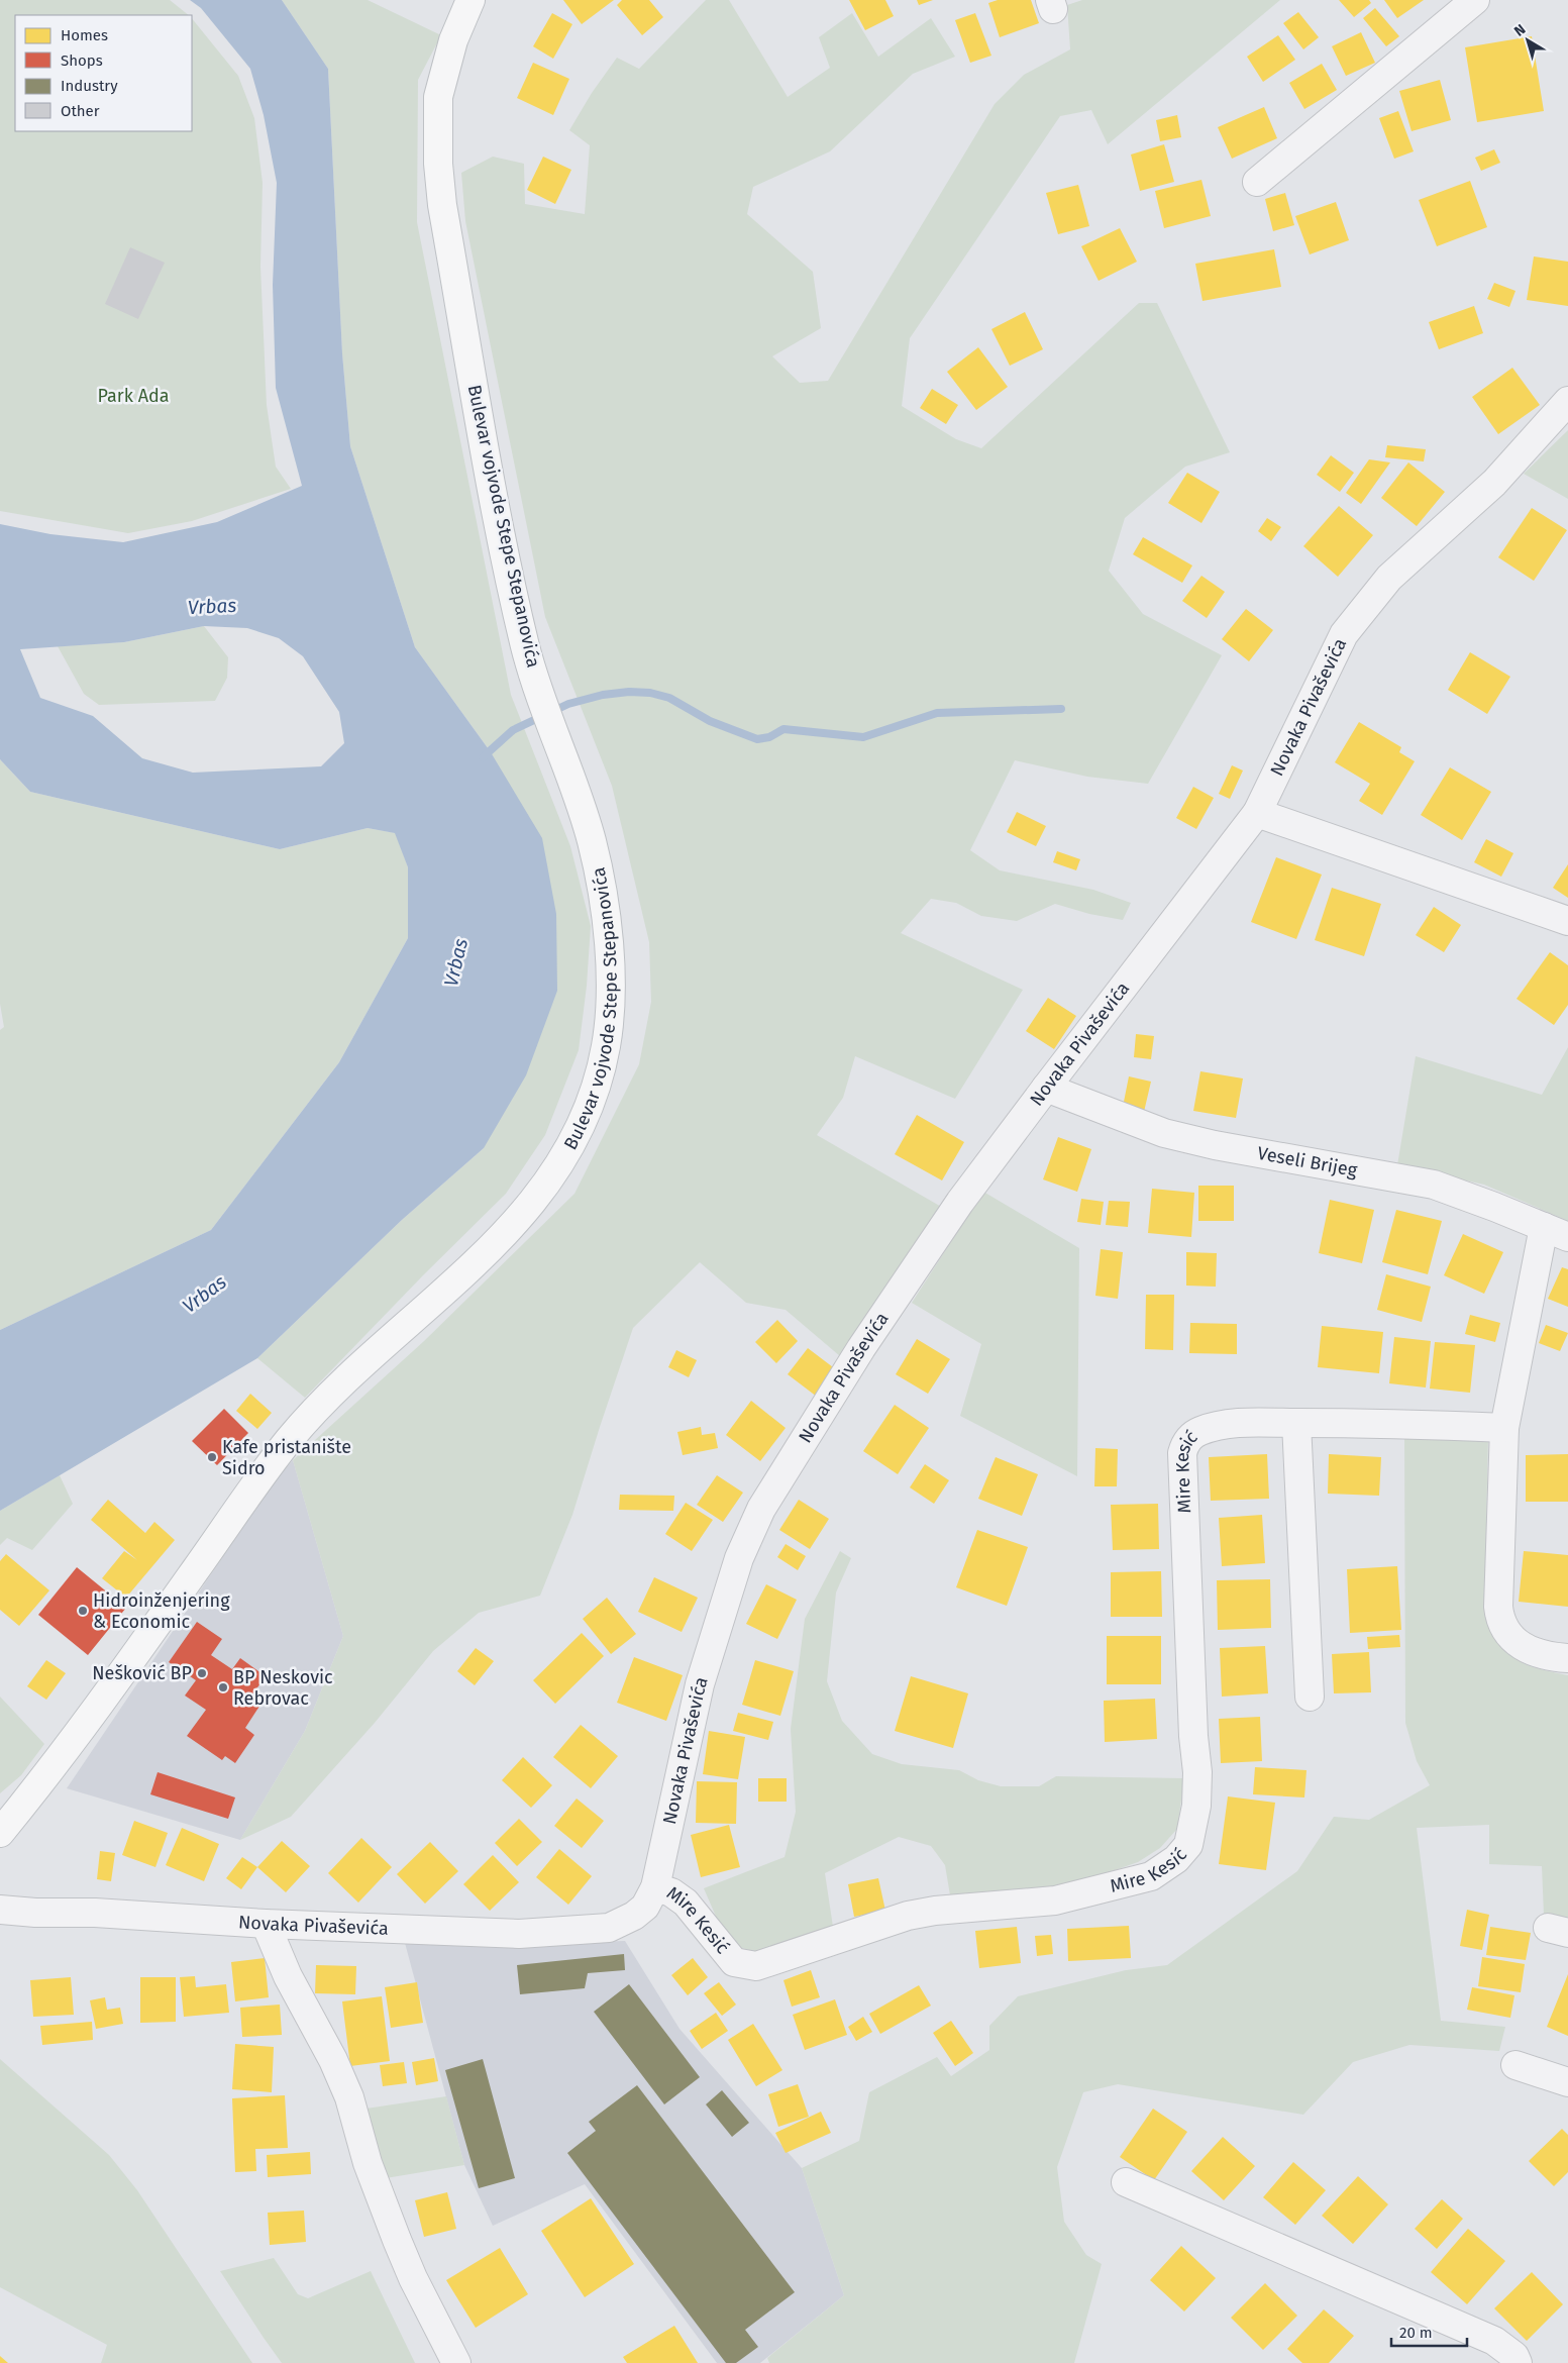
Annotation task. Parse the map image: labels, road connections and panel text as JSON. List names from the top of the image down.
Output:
{
  "streets": {
    "main road": ["Bulevar vojvode Stepe Stepanovića"],
    "street": ["Novaka Pivaševića", "Veseli Brijeg", "Mire Kesić"]
  },
  "crossings": [
    ["Novaka Pivaševića", "Veseli Brijeg"],
    ["Novaka Pivaševića", "Mire Kesić"]
  ],
  "water": ["Vrbas"],
  "parks": ["Park Ada"],
  "places": [
    "Kafe pristanište Sidro",
    "Hidroinženjering & Economic",
    "Nešković BP",
    "BP Neskovic Rebrovac"
  ],
  "legend": [
    "Homes",
    "Shops",
    "Industry",
    "Other"
  ],
  "scale_bar": "20 m",
  "north": "top left"
}
